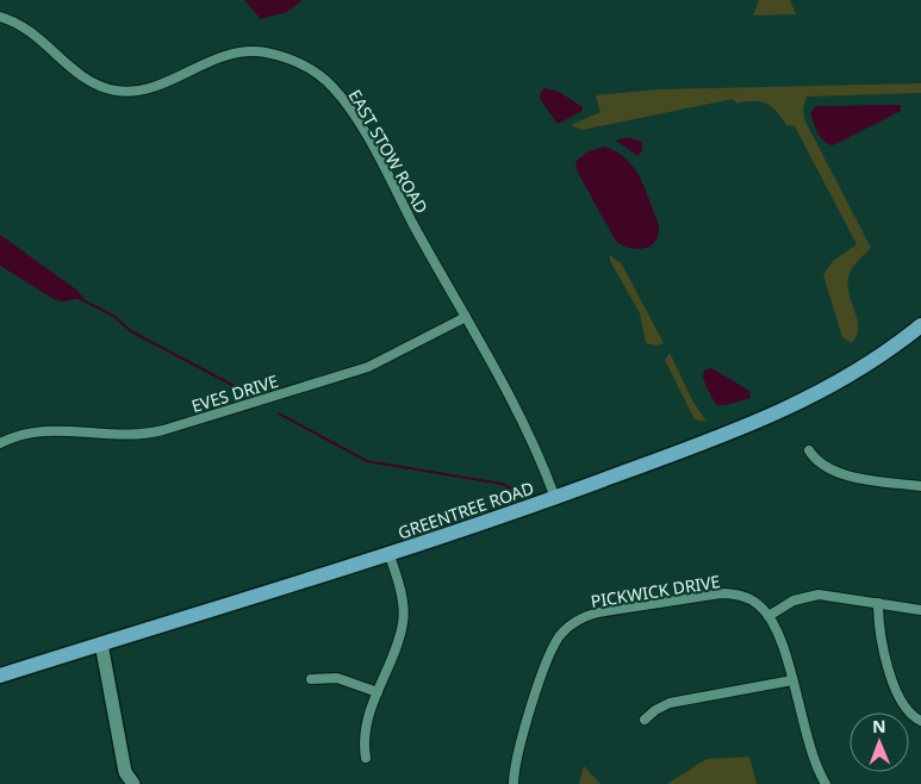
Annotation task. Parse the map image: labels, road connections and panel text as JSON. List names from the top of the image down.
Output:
{
  "streets": {
    "main road": ["GREENTREE ROAD"],
    "street": ["EAST STOW ROAD", "EVES DRIVE", "PICKWICK DRIVE"]
  },
  "crossings": [
    ["EAST STOW ROAD", "EVES DRIVE"],
    ["EAST STOW ROAD", "GREENTREE ROAD"]
  ],
  "north": "top"
}
